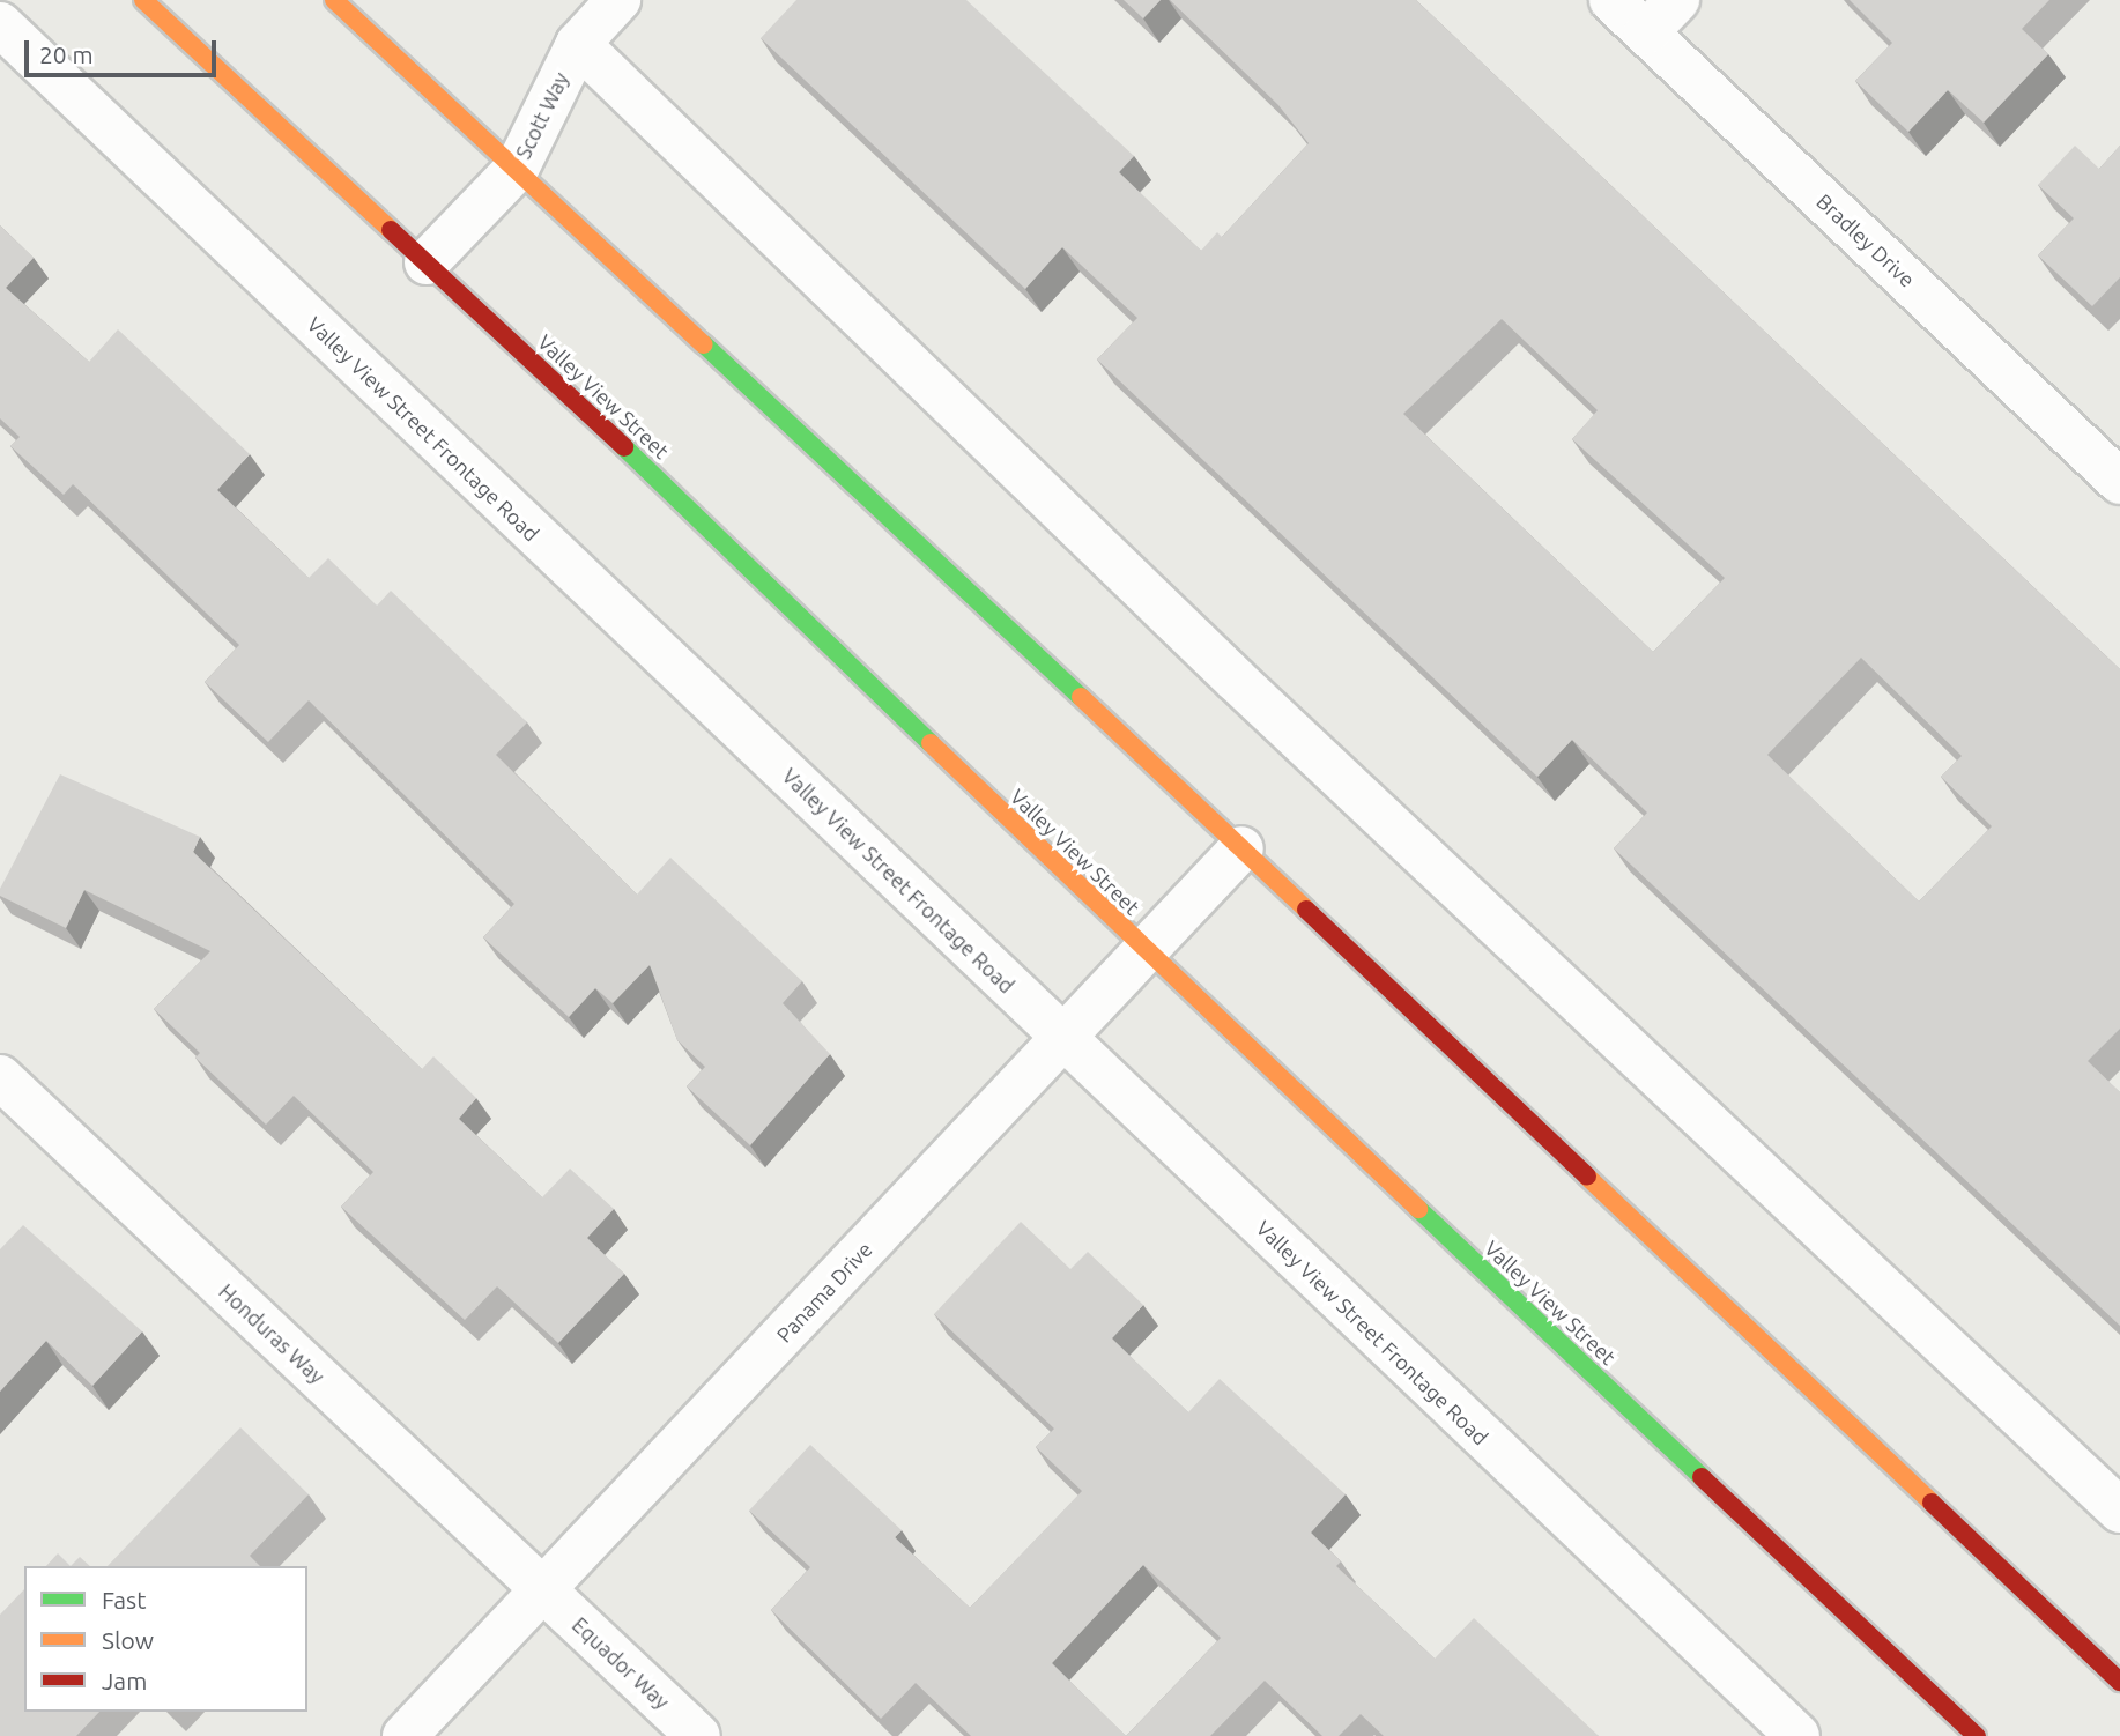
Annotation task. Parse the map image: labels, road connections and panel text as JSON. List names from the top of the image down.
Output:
{
  "streets": {
    "main road": ["Valley View Street"],
    "street": [
      "Scott Way",
      "Bradley Drive",
      "Valley View Street Frontage Road",
      "Panama Drive",
      "Honduras Way",
      "Equador Way"
    ]
  },
  "crossings": [
    ["Scott Way", "Valley View Street"],
    ["Valley View Street", "Panama Drive"],
    ["Valley View Street Frontage Road", "Panama Drive"],
    ["Panama Drive", "Honduras Way"],
    ["Panama Drive", "Equador Way"],
    ["Honduras Way", "Equador Way"]
  ],
  "legend": ["Fast", "Slow", "Jam"],
  "scale_bar": "20 m"
}
